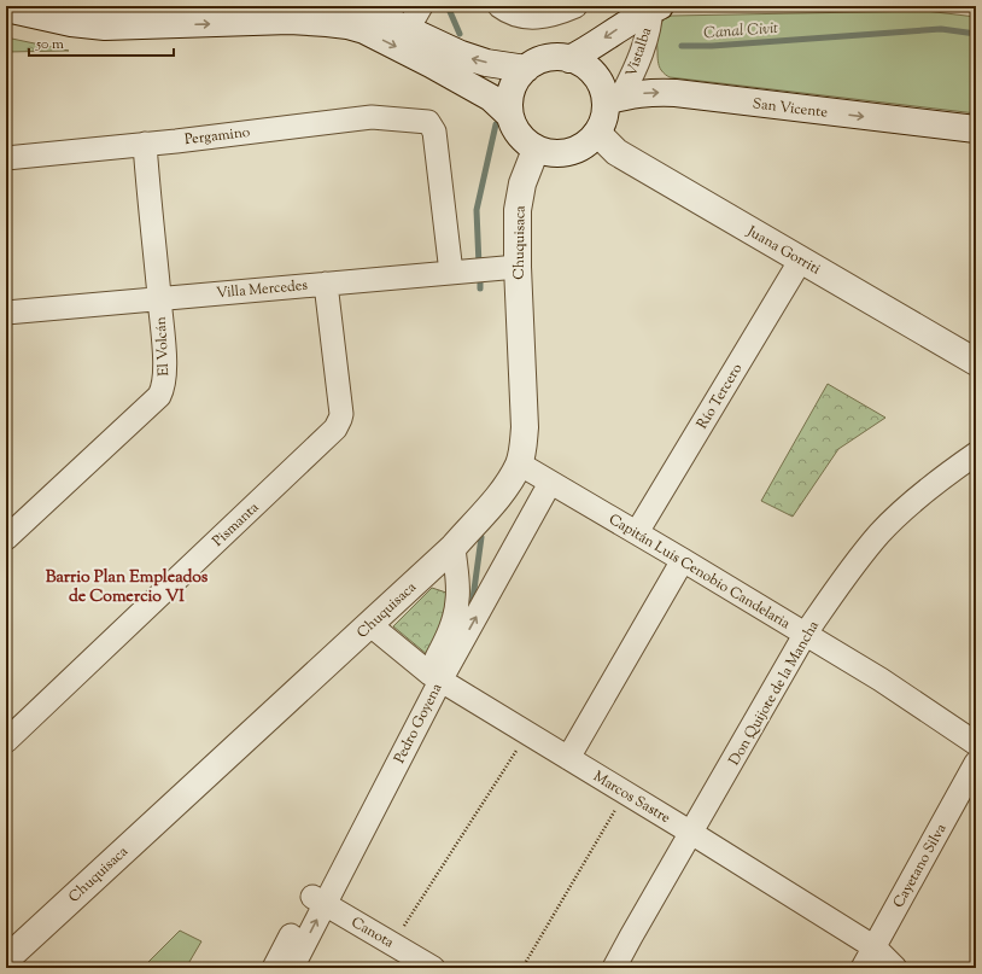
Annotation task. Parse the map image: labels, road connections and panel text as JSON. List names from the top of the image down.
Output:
{
  "streets": {
    "main road": ["San Vicente", "Chuquisaca", "Juana Gorriti"],
    "street": [
      "Vistalba",
      "Pergamino",
      "Villa Mercedes",
      "El Volcán",
      "Río Tercero",
      "Pismanta",
      "Capitán Luis Cenobio Candelaria",
      "Don Quijote de la Mancha",
      "Pedro Goyena",
      "Marcos Sastre",
      "Cayetano Silva",
      "Canota"
    ]
  },
  "crossings": [
    ["Vistalba", "San Vicente"],
    ["Vistalba", "Chuquisaca"],
    ["Vistalba", "Juana Gorriti"],
    ["San Vicente", "Chuquisaca"],
    ["San Vicente", "Juana Gorriti"],
    ["Pergamino", "Chuquisaca"],
    ["Pergamino", "Villa Mercedes"],
    ["Pergamino", "El Volcán"],
    ["Chuquisaca", "Juana Gorriti"],
    ["Chuquisaca", "Villa Mercedes"],
    ["Chuquisaca", "Capitán Luis Cenobio Candelaria"],
    ["Chuquisaca", "Pedro Goyena"],
    ["Chuquisaca", "Marcos Sastre"],
    ["Juana Gorriti", "Río Tercero"],
    ["Villa Mercedes", "El Volcán"],
    ["Villa Mercedes", "Pismanta"],
    ["Río Tercero", "Capitán Luis Cenobio Candelaria"],
    ["Capitán Luis Cenobio Candelaria", "Don Quijote de la Mancha"],
    ["Capitán Luis Cenobio Candelaria", "Pedro Goyena"],
    ["Don Quijote de la Mancha", "Marcos Sastre"],
    ["Pedro Goyena", "Marcos Sastre"],
    ["Pedro Goyena", "Canota"],
    ["Marcos Sastre", "Cayetano Silva"]
  ],
  "one_way": ["San Vicente"],
  "districts": ["Barrio Plan Empleados de Comercio VI"],
  "water": ["Canal Civit"],
  "scale_bar": "50 m"
}
